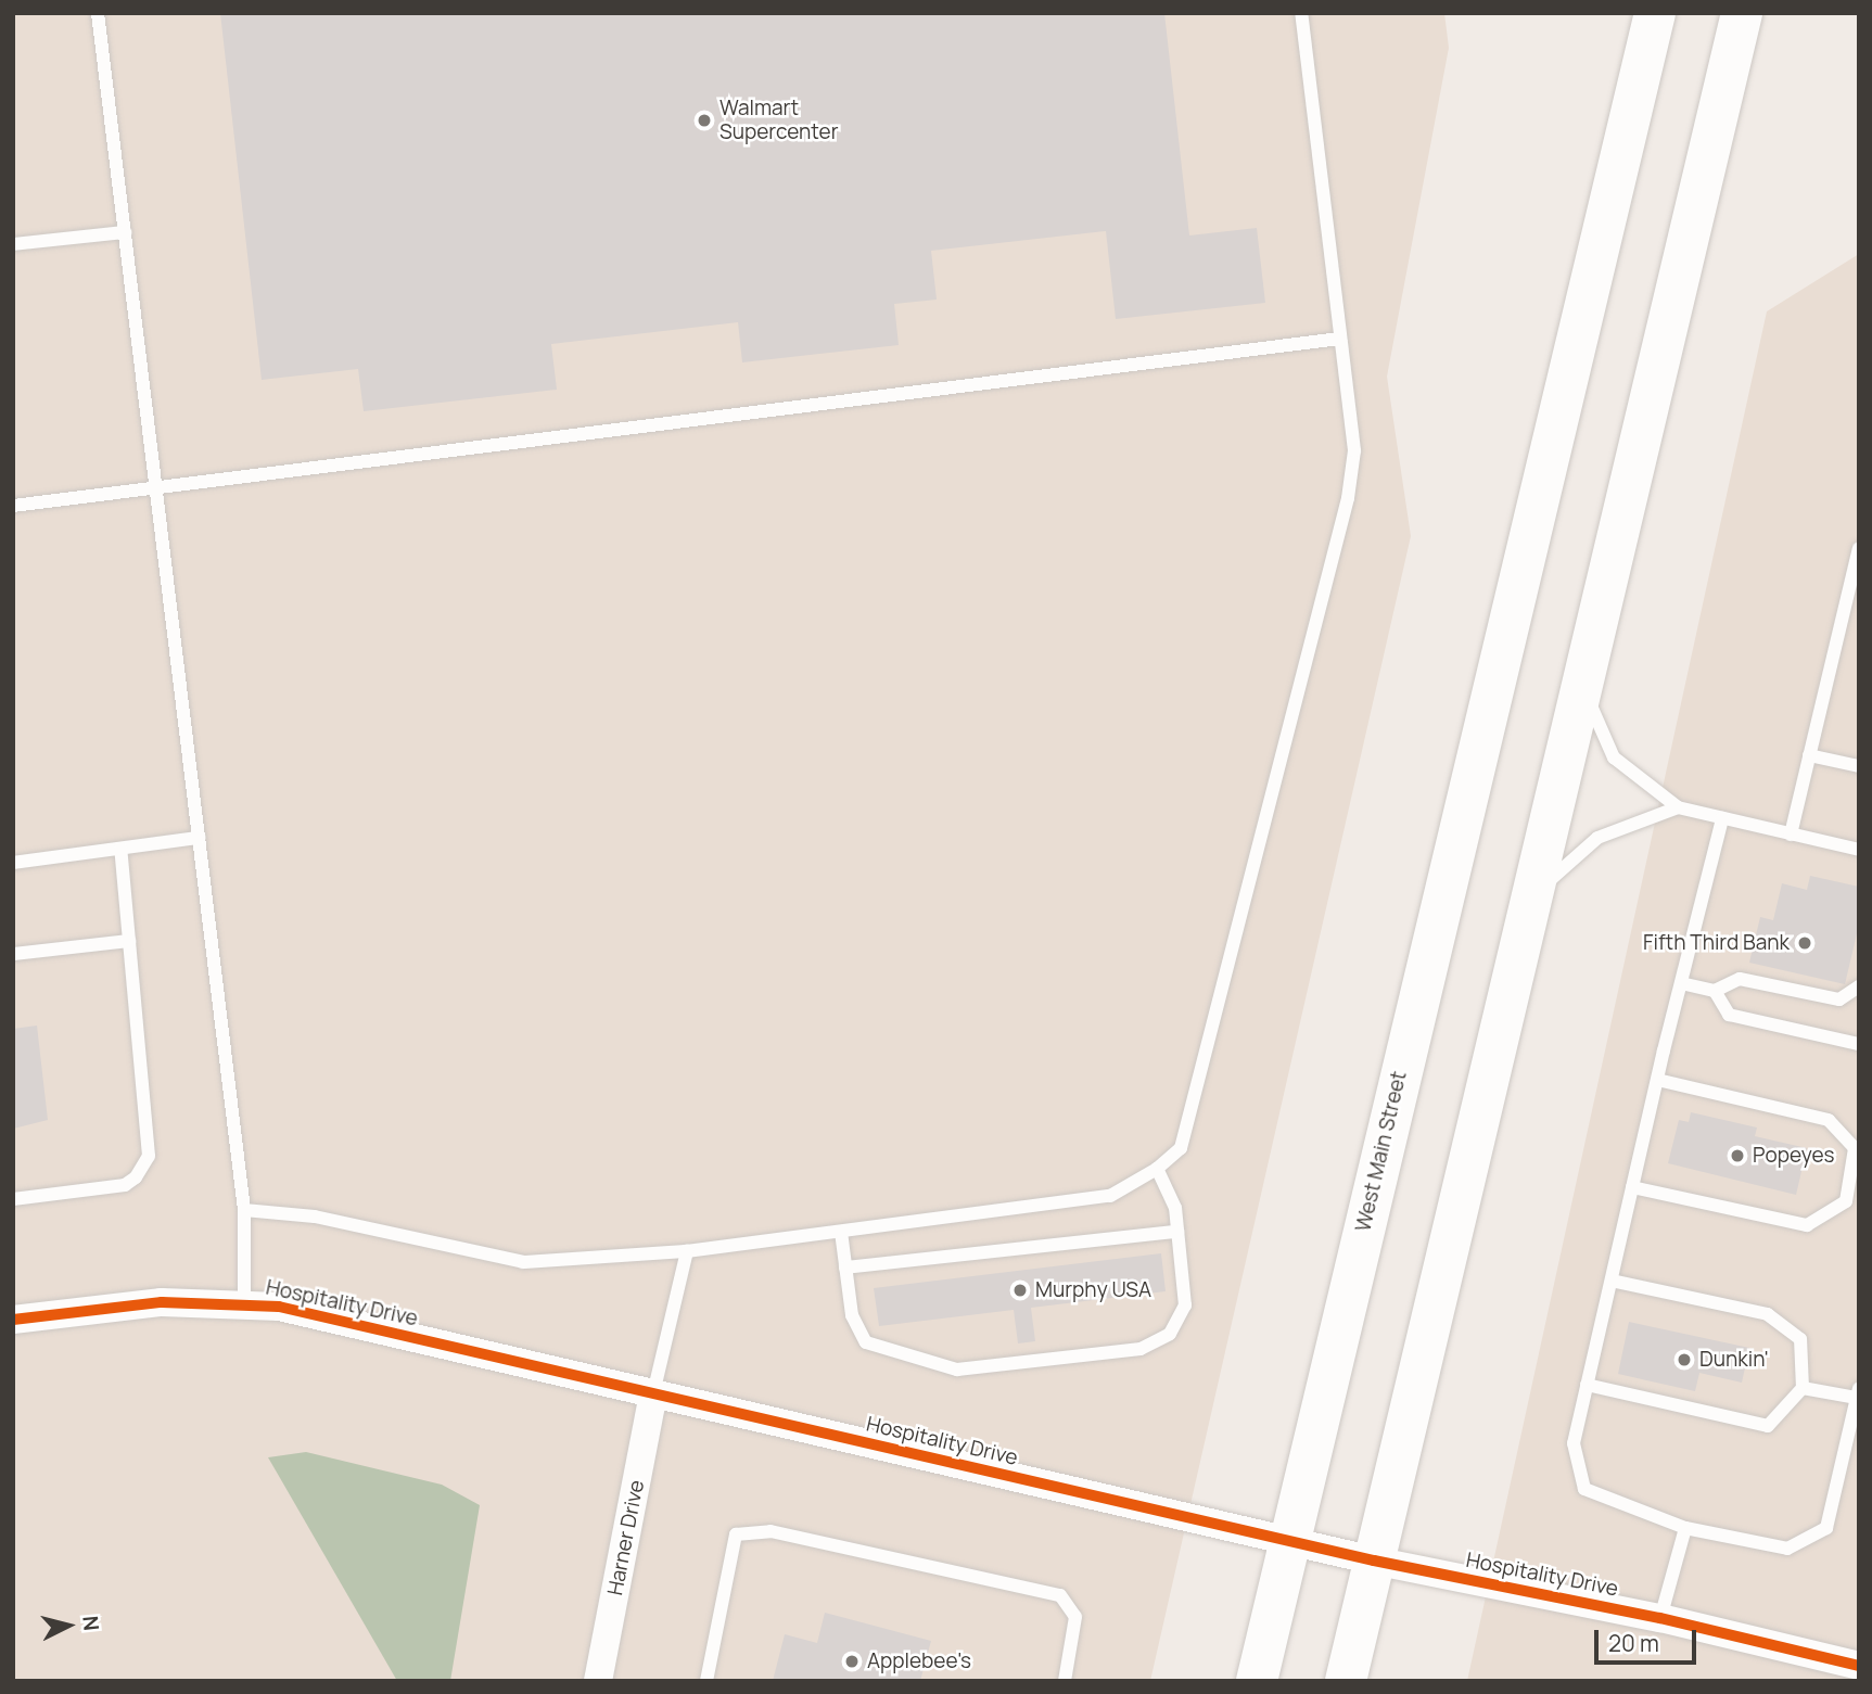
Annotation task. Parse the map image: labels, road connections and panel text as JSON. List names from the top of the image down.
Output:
{
  "streets": {
    "main road": ["West Main Street"],
    "street": ["Hospitality Drive", "Harner Drive"]
  },
  "crossings": [
    ["West Main Street", "Hospitality Drive"],
    ["Hospitality Drive", "Harner Drive"]
  ],
  "places": [
    "Walmart Supercenter",
    "Fifth Third Bank",
    "Popeyes",
    "Murphy USA",
    "Dunkin'",
    "Applebee's"
  ],
  "scale_bar": "20 m",
  "north": "right"
}
